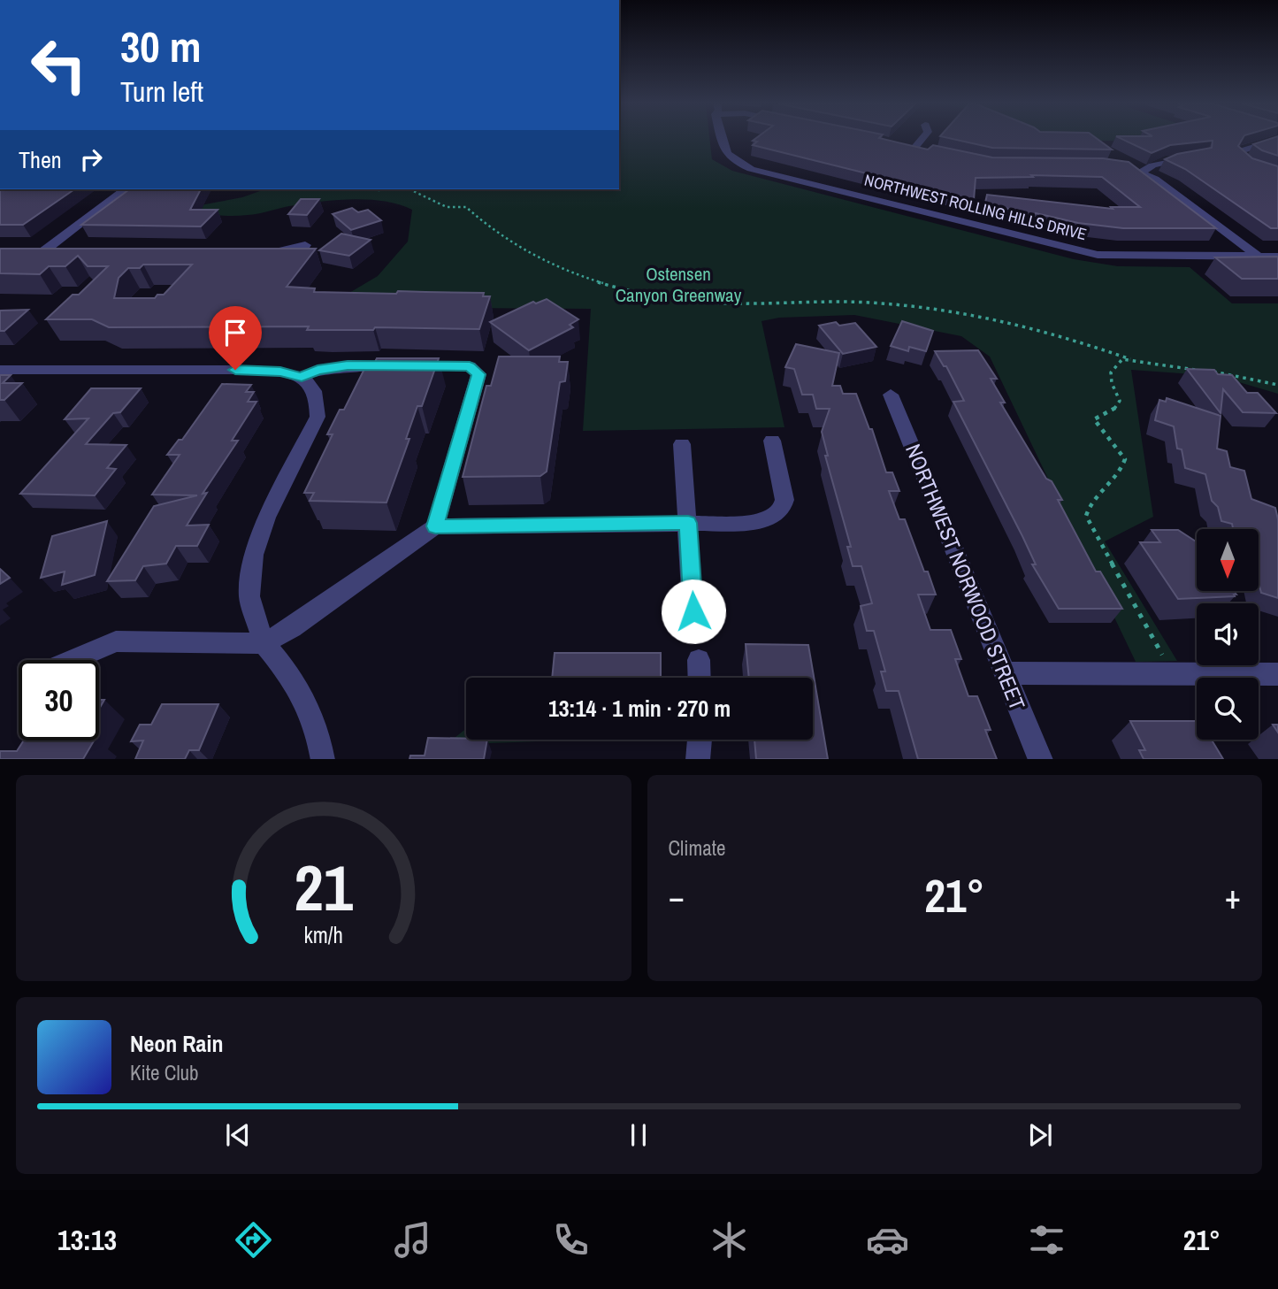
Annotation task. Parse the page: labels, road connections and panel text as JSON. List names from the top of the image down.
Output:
{
  "streets": {
    "street": ["NORTHWEST ROLLING HILLS DRIVE", "NORTHWEST NORWOOD STREET"]
  },
  "parks": ["Ostensen Canyon Greenway"],
  "north": "bottom",
  "page": {
    "turn": ["30 m", "Turn left"],
    "then": "Then",
    "limit": "30",
    "trip": "13:14 · 1 min · 270 m",
    "tile": "Climate",
    "heat": ["−", "21°", "+"],
    "song": ["Neon Rain", "Kite Club"],
    "tabs": ["13:13", "21°"],
    "gauge": ["21", "km/h"]
  }
}
